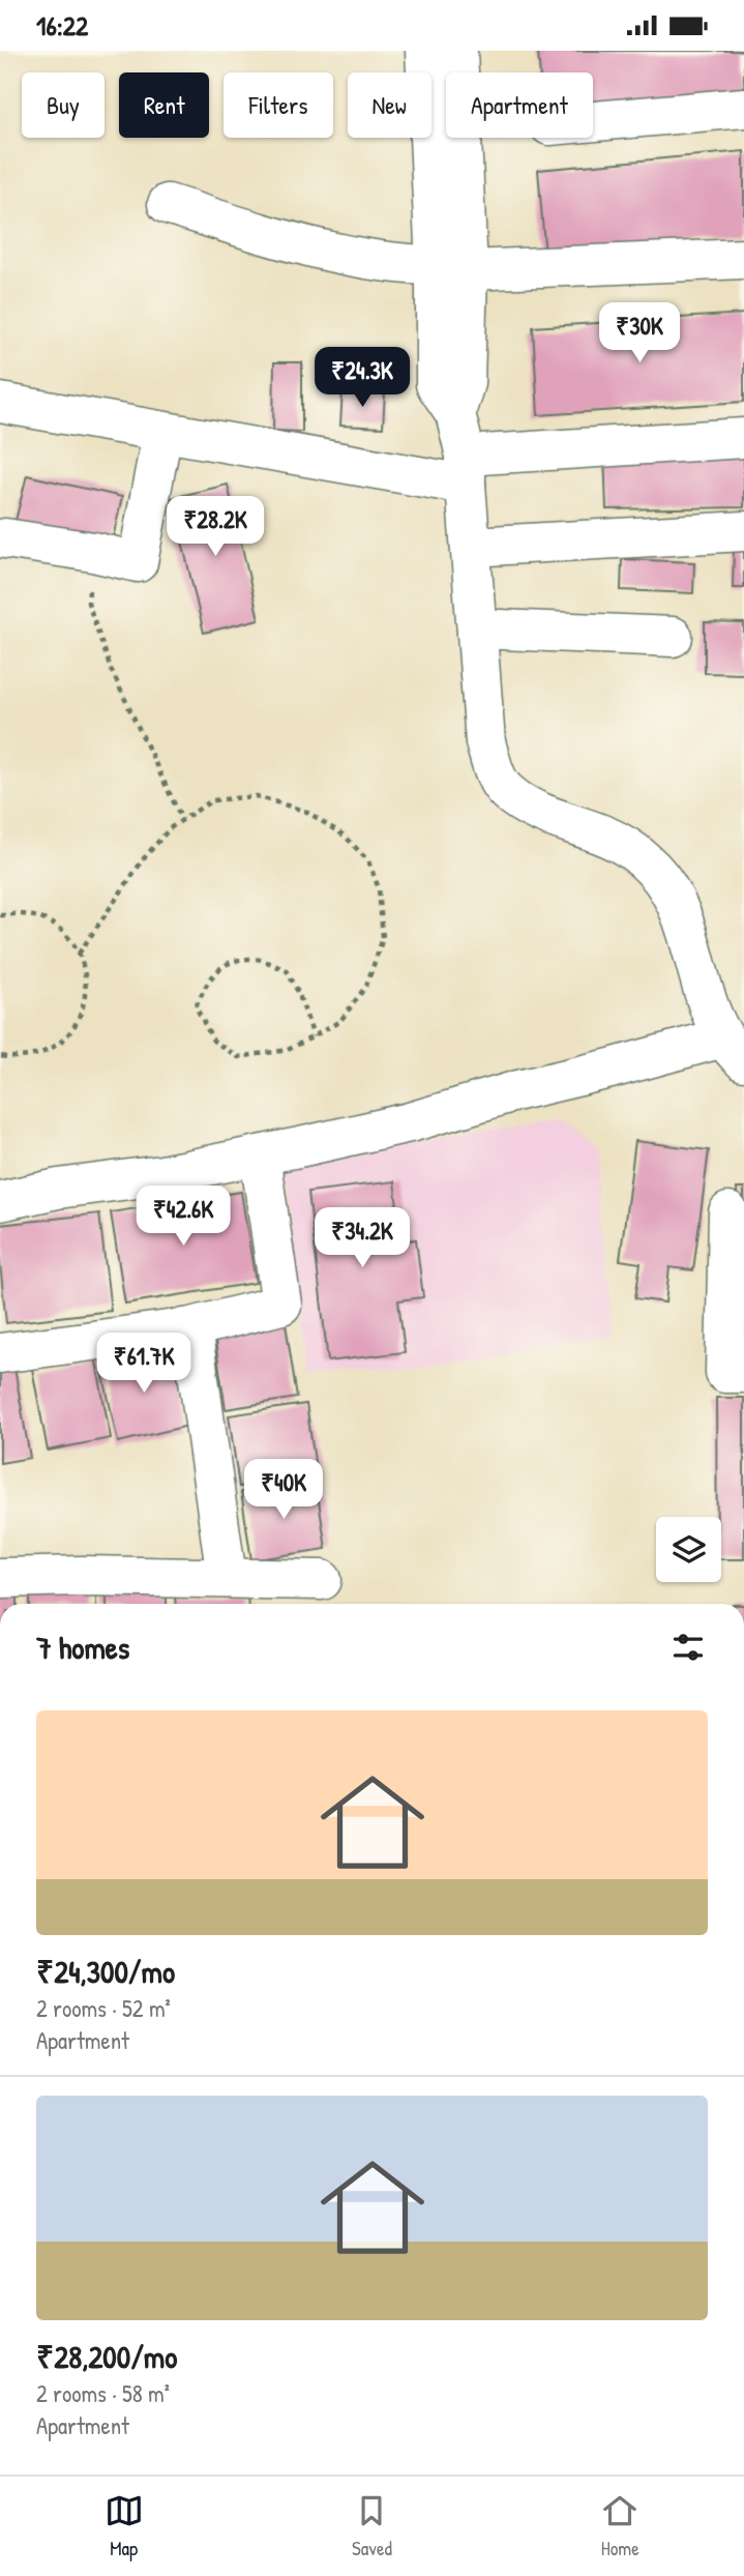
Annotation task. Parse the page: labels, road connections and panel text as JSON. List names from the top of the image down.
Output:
{
  "page": {
    "status": "16:22",
    "chip": [
      "Buy",
      "Rent",
      "Filters",
      "New",
      "Apartment"
    ],
    "price": [
      "₹30K",
      "₹24.3K",
      "₹28.2K",
      "₹42.6K",
      "₹34.2K",
      "₹61.7K",
      "₹40K"
    ],
    "heading": "7 homes",
    "list": [
      {
        "name": "₹24,300/mo",
        "note": "2 rooms · 52 m² · Apartment"
      },
      {
        "name": "₹28,200/mo",
        "note": "2 rooms · 58 m² · Apartment"
      }
    ],
    "tabs": ["Map", "Saved", "Home"]
  }
}
